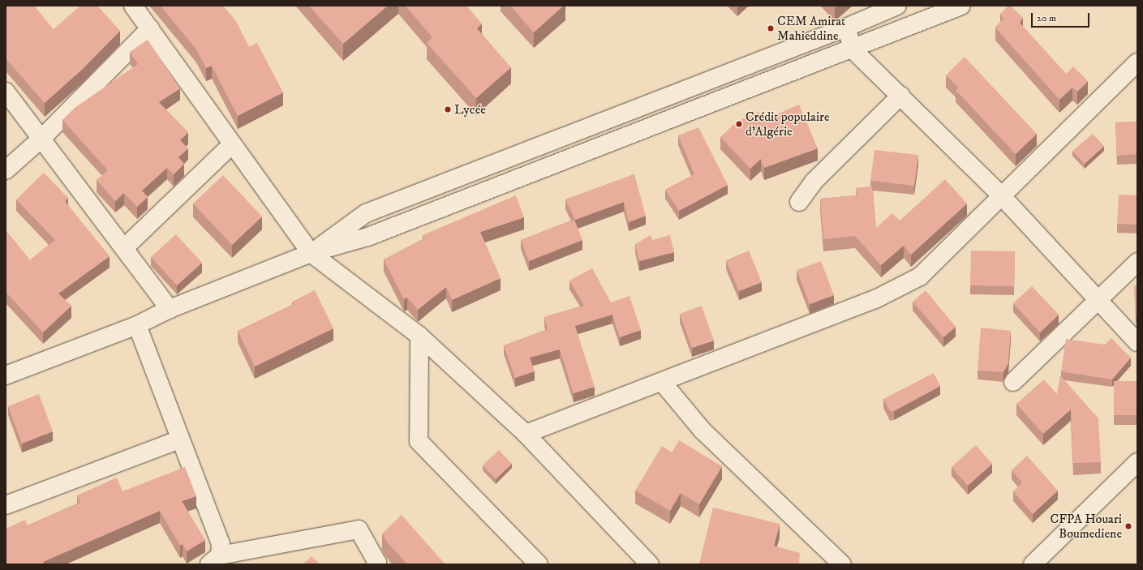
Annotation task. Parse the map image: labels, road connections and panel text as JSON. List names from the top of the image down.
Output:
{
  "places": [
    "CEM Amirat Mahieddine",
    "Lycée",
    "Crédit populaire d'Algérie",
    "CFPA Houari Boumediene"
  ],
  "scale_bar": "20 m"
}
